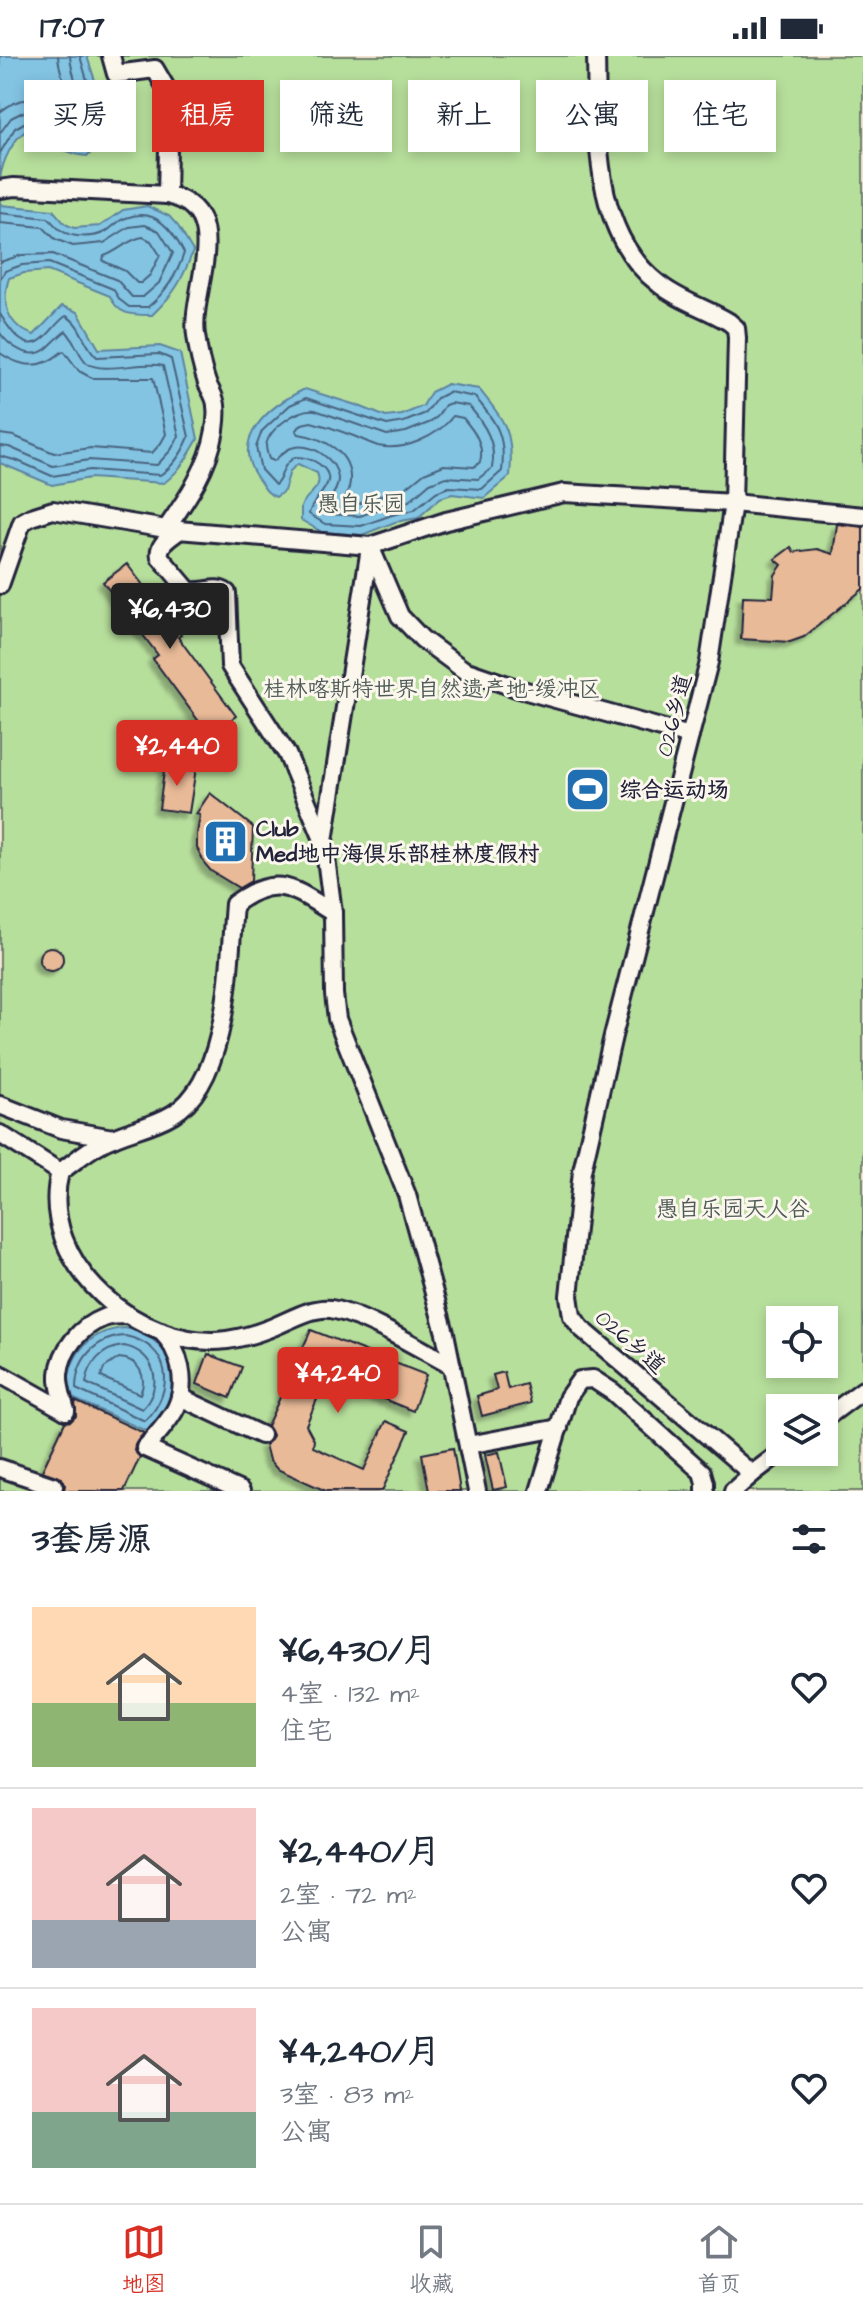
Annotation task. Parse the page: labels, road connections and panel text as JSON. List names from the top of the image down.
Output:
{
  "streets": {
    "street": ["026乡道"]
  },
  "parks": ["愚自乐园", "桂林喀斯特世界自然遗产地-缓冲区", "愚自乐园天人谷"],
  "places": {
    "sports": ["综合运动场"],
    "building": ["Club Med地中海俱乐部桂林度假村"]
  },
  "page": {
    "status": "17:07",
    "chip": [
      "买房",
      "租房",
      "筛选",
      "新上",
      "公寓",
      "住宅"
    ],
    "price": ["¥6,430", "¥2,440", "¥4,240"],
    "heading": "3套房源",
    "list": [
      {
        "name": "¥6,430/月",
        "note": "4室 · 132 m² · 住宅"
      },
      {
        "name": "¥2,440/月",
        "note": "2室 · 72 m² · 公寓"
      },
      {
        "name": "¥4,240/月",
        "note": "3室 · 83 m² · 公寓"
      }
    ],
    "tabs": ["地图", "收藏", "首页"]
  }
}
